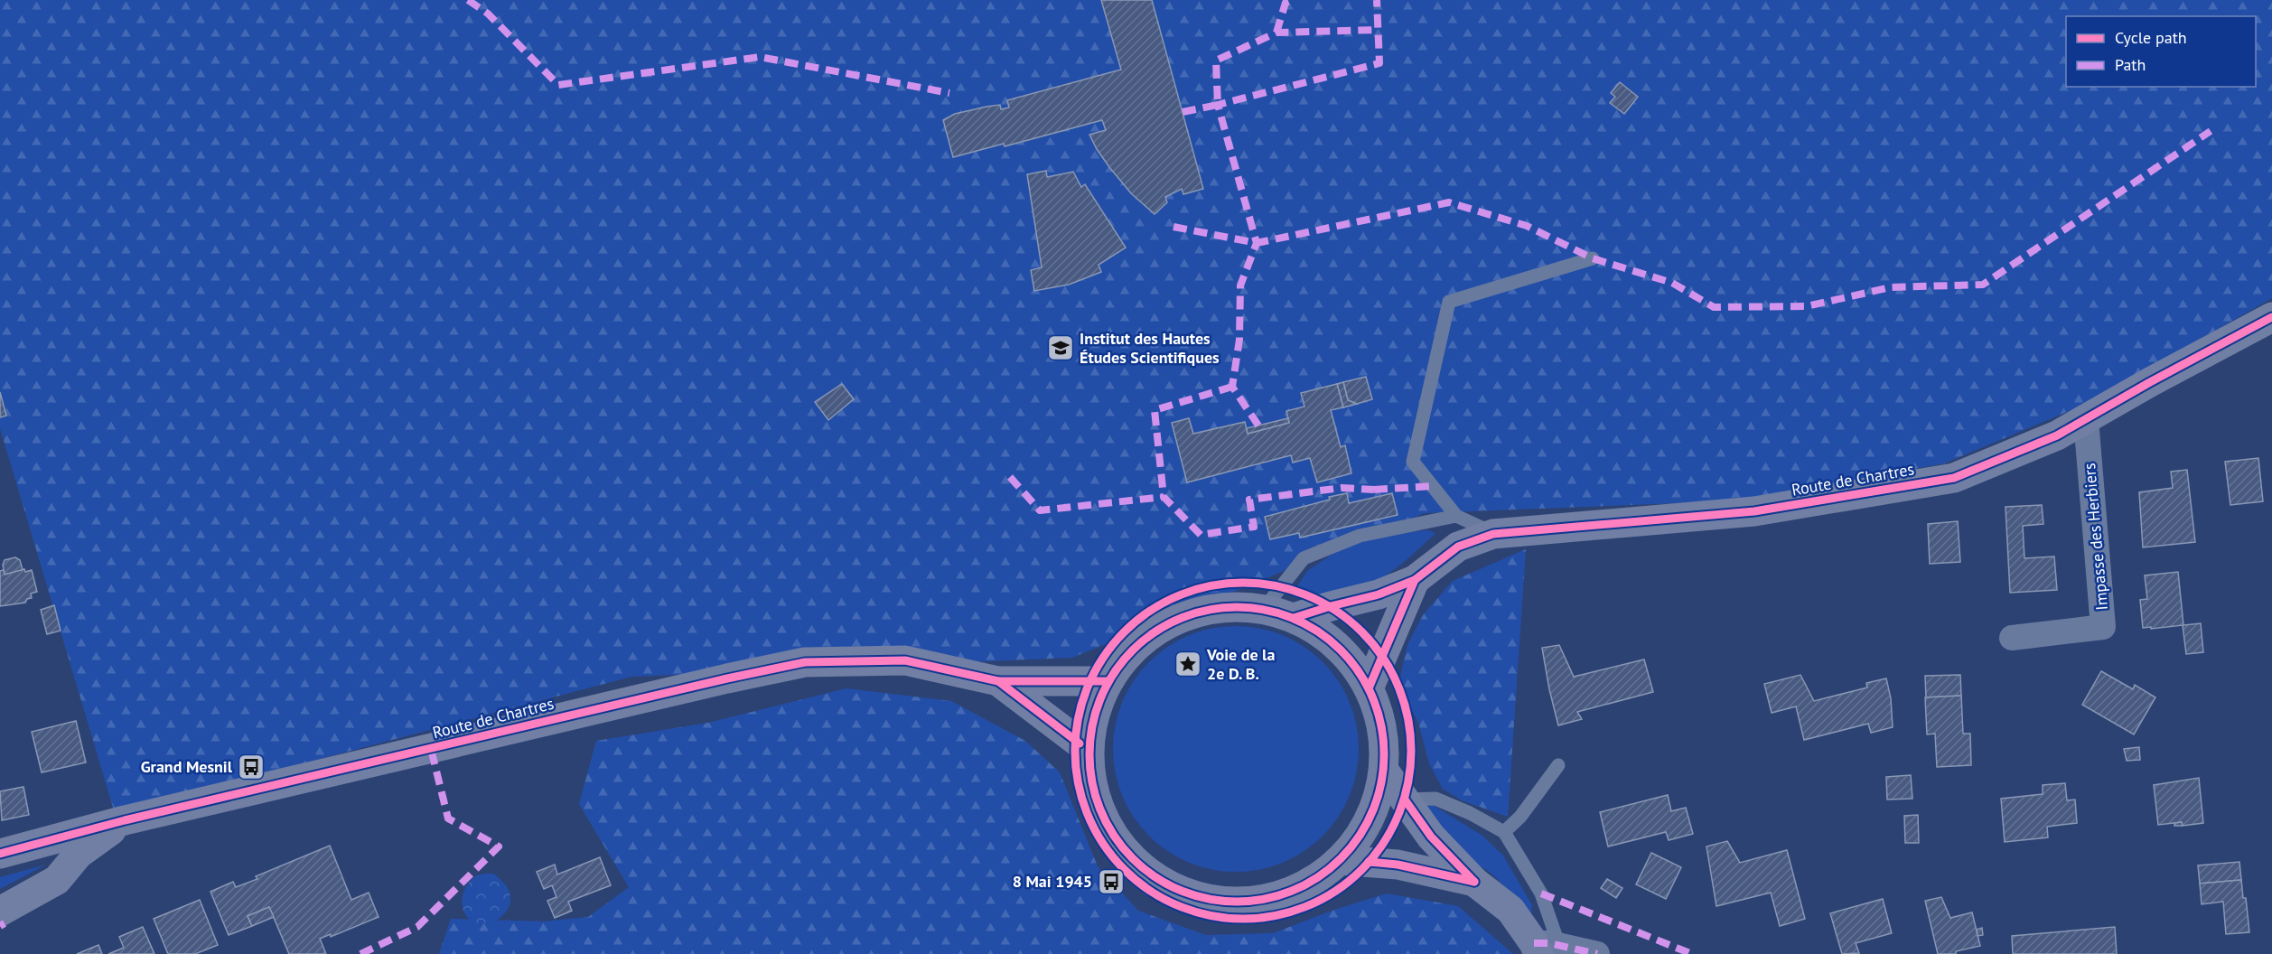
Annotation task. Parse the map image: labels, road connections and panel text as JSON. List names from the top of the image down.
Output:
{
  "streets": {
    "main road": ["Route de Chartres"],
    "street": ["Impasse des Herbiers"]
  },
  "crossings": [
    ["Route de Chartres", "Impasse des Herbiers"]
  ],
  "places": {
    "school or university": ["Institut des Hautes Études Scientifiques"],
    "place": ["Voie de la 2e D. B."],
    "bus stop": ["Grand Mesnil", "8 Mai 1945"]
  },
  "legend": ["Cycle path", "Path"]
}
